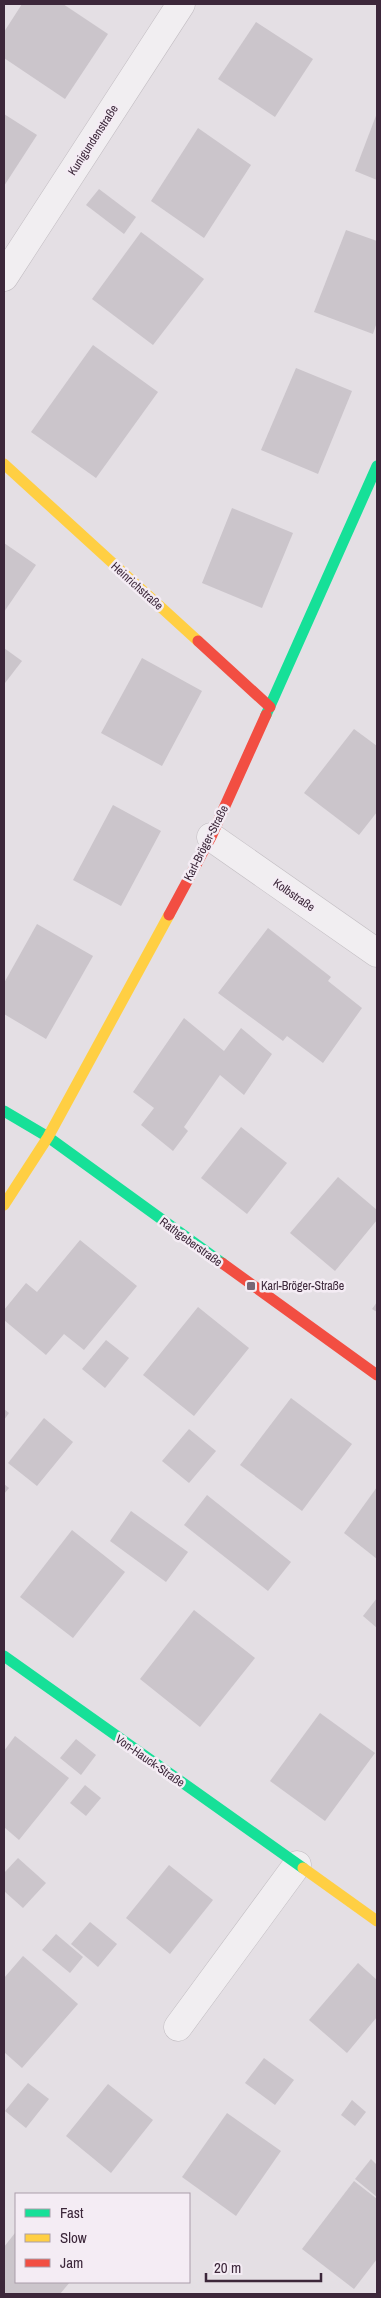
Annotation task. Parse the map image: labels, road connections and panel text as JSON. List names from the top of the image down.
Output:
{
  "streets": {
    "street": [
      "Kunigundenstraße",
      "Heinrichstraße",
      "Karl-Bröger-Straße",
      "Kolbstraße",
      "Rathgeberstraße",
      "Von-Hauck-Straße"
    ]
  },
  "crossings": [
    ["Heinrichstraße", "Karl-Bröger-Straße"],
    ["Karl-Bröger-Straße", "Kolbstraße"],
    ["Karl-Bröger-Straße", "Rathgeberstraße"]
  ],
  "places": {
    "transit": ["Karl-Bröger-Straße"]
  },
  "legend": ["Fast", "Slow", "Jam"],
  "scale_bar": "20 m"
}
